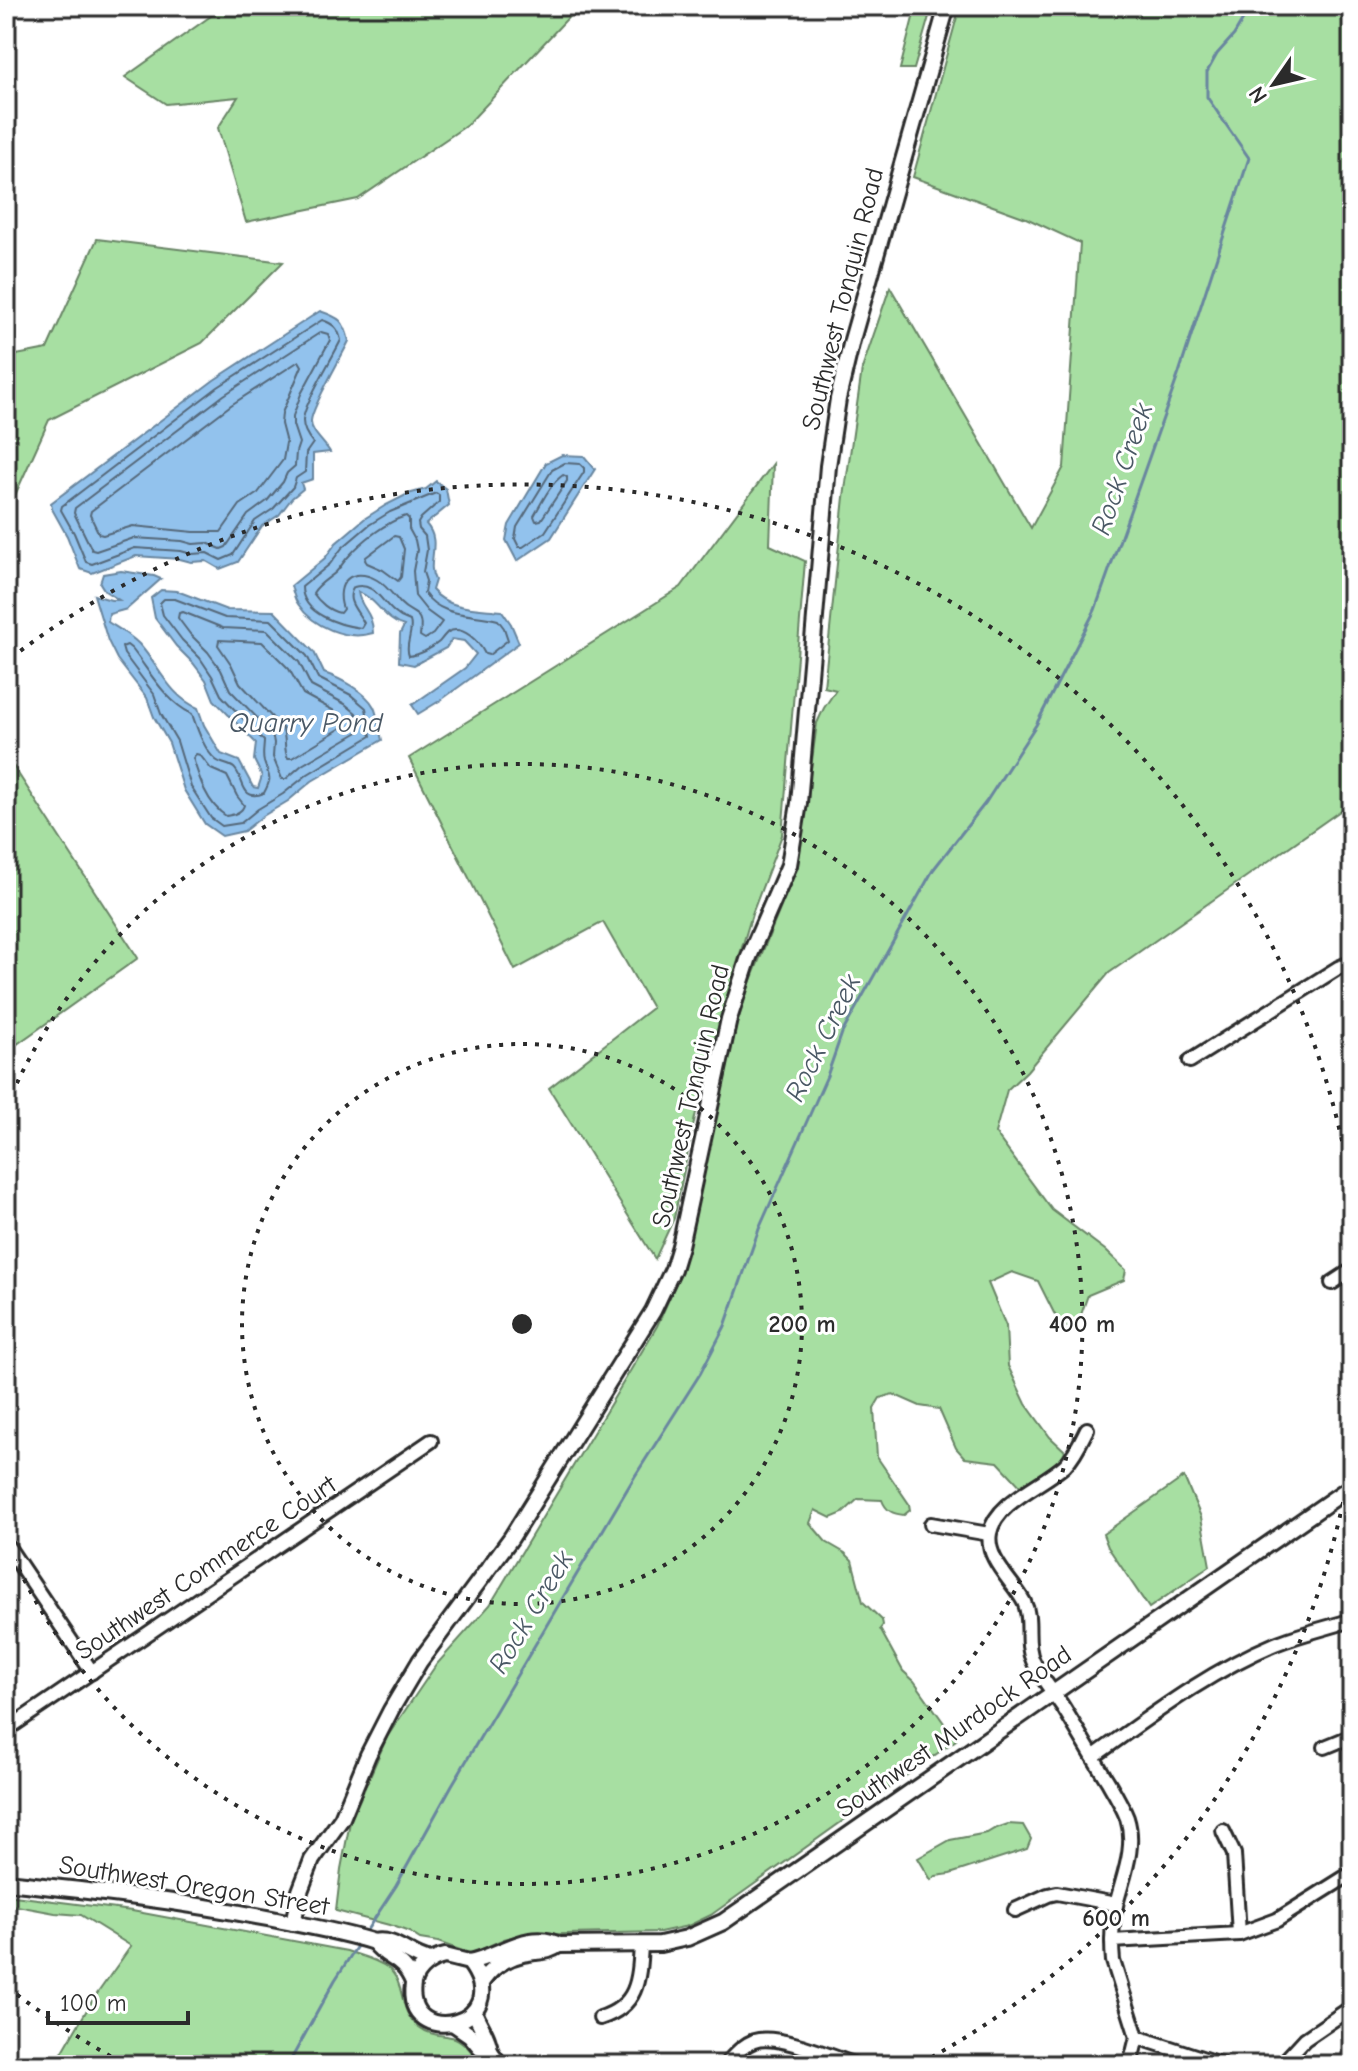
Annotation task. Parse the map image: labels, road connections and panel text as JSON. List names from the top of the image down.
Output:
{
  "streets": {
    "main road": ["Southwest Tonquin Road", "Southwest Murdock Road", "Southwest Oregon Street"],
    "street": ["Southwest Commerce Court"]
  },
  "crossings": [
    ["Southwest Tonquin Road", "Southwest Oregon Street"],
    ["Southwest Murdock Road", "Southwest Oregon Street"]
  ],
  "water": ["Rock Creek", "Quarry Pond"],
  "scale_bar": "100 m",
  "north": "bottom left",
  "rings": ["200 m", "400 m", "600 m"]
}
